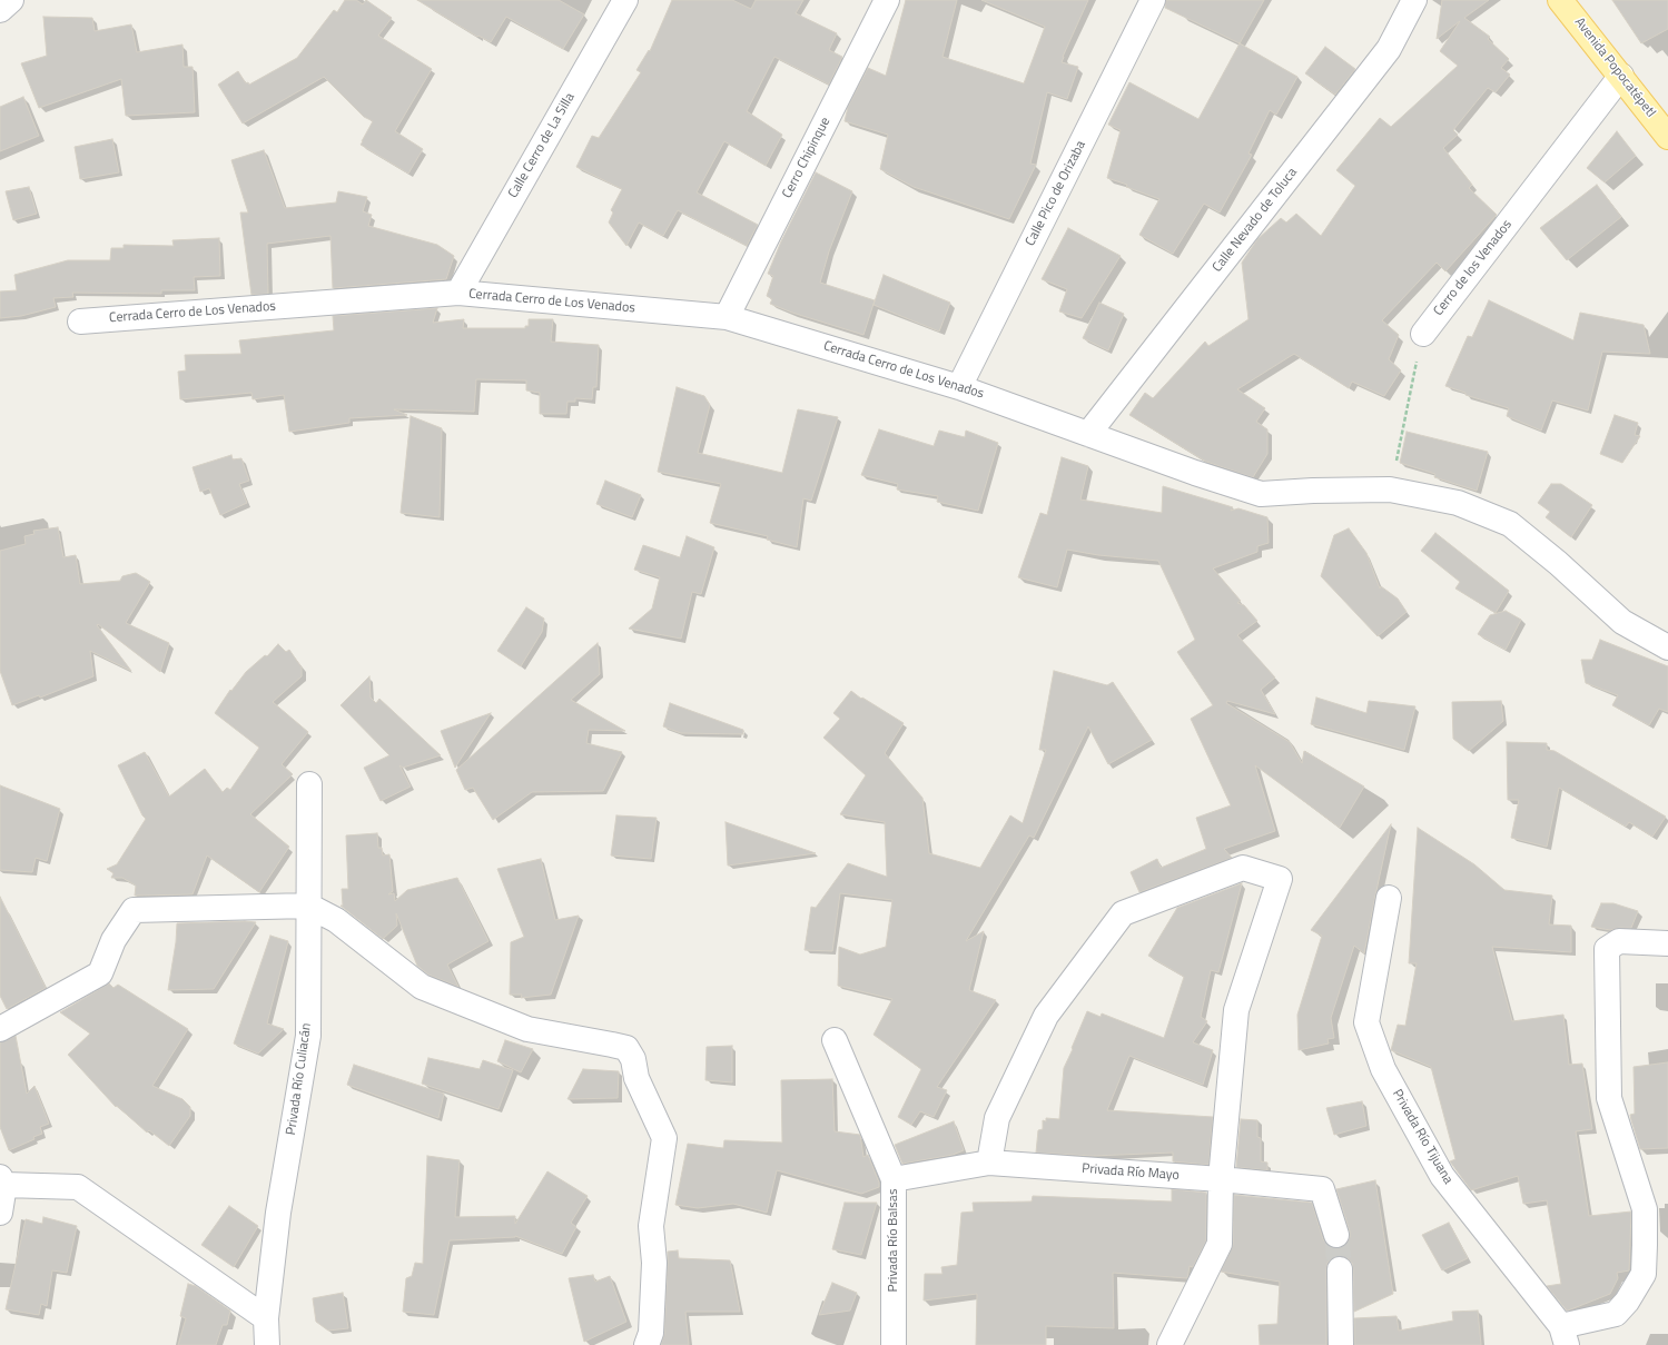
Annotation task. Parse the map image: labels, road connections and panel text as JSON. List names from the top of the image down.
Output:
{
  "streets": {
    "main road": ["Avenida Popocatépetl"],
    "street": [
      "Calle Cerro de La Silla",
      "Cerro Chipinque",
      "Calle Pico de Orizaba",
      "Calle Nevado de Toluca",
      "Cerro de los Venados",
      "Cerrada Cerro de Los Venados",
      "Privada Río Culiacán",
      "Privada Río Tijuana",
      "Privada Río Mayo",
      "Privada Río Balsas"
    ]
  },
  "crossings": [
    ["Avenida Popocatépetl", "Cerro de los Venados"],
    ["Calle Cerro de La Silla", "Cerrada Cerro de Los Venados"],
    ["Cerro Chipinque", "Cerrada Cerro de Los Venados"],
    ["Calle Pico de Orizaba", "Cerrada Cerro de Los Venados"],
    ["Calle Nevado de Toluca", "Cerrada Cerro de Los Venados"],
    ["Privada Río Mayo", "Privada Río Balsas"]
  ]
}
